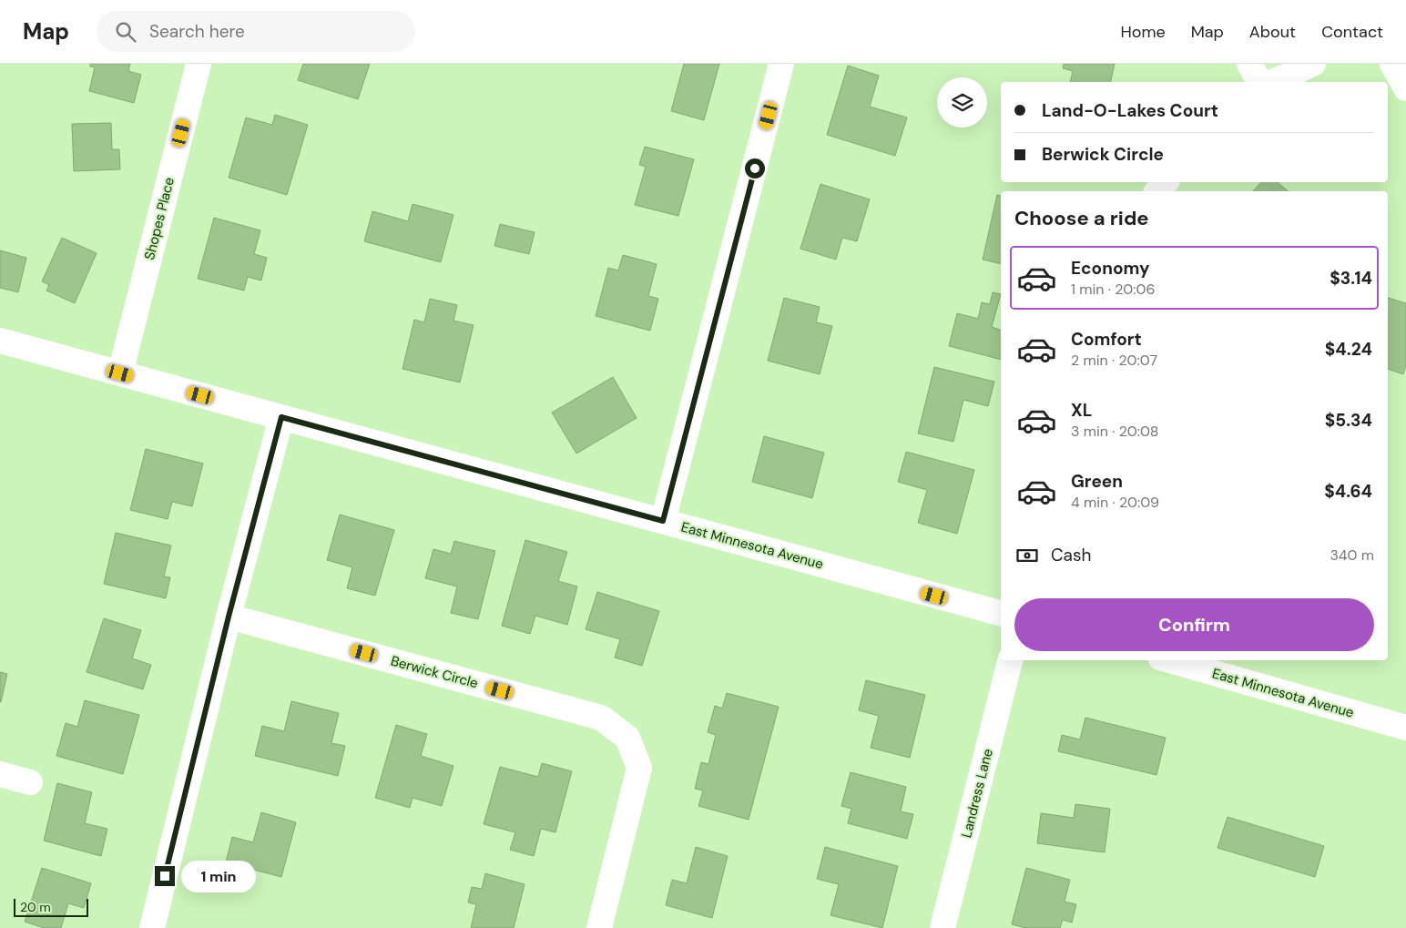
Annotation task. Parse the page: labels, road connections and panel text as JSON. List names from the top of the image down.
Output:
{
  "streets": {
    "street": [
      "Shopes Place",
      "East Minnesota Avenue",
      "Berwick Circle",
      "Landress Lane"
    ]
  },
  "crossings": [
    ["Shopes Place", "East Minnesota Avenue"]
  ],
  "scale_bar": "20 m",
  "page": {
    "header": "Map",
    "search": "Search here",
    "nav": [
      "Home",
      "Map",
      "About",
      "Contact"
    ],
    "banner": ["Land-O-Lakes Court", "Berwick Circle"],
    "heading": "Choose a ride",
    "list": [
      {
        "name": "Economy",
        "note": "1 min · 20:06",
        "value": "$3.14"
      },
      {
        "name": "Comfort",
        "note": "2 min · 20:07",
        "value": "$4.24"
      },
      {
        "name": "XL",
        "note": "3 min · 20:08",
        "value": "$5.34"
      },
      {
        "name": "Green",
        "note": "4 min · 20:09",
        "value": "$4.64"
      }
    ],
    "pay": ["Cash", "340 m"],
    "buttons": "Confirm",
    "bubble": "1 min",
    "scale": "20 m"
  }
}
